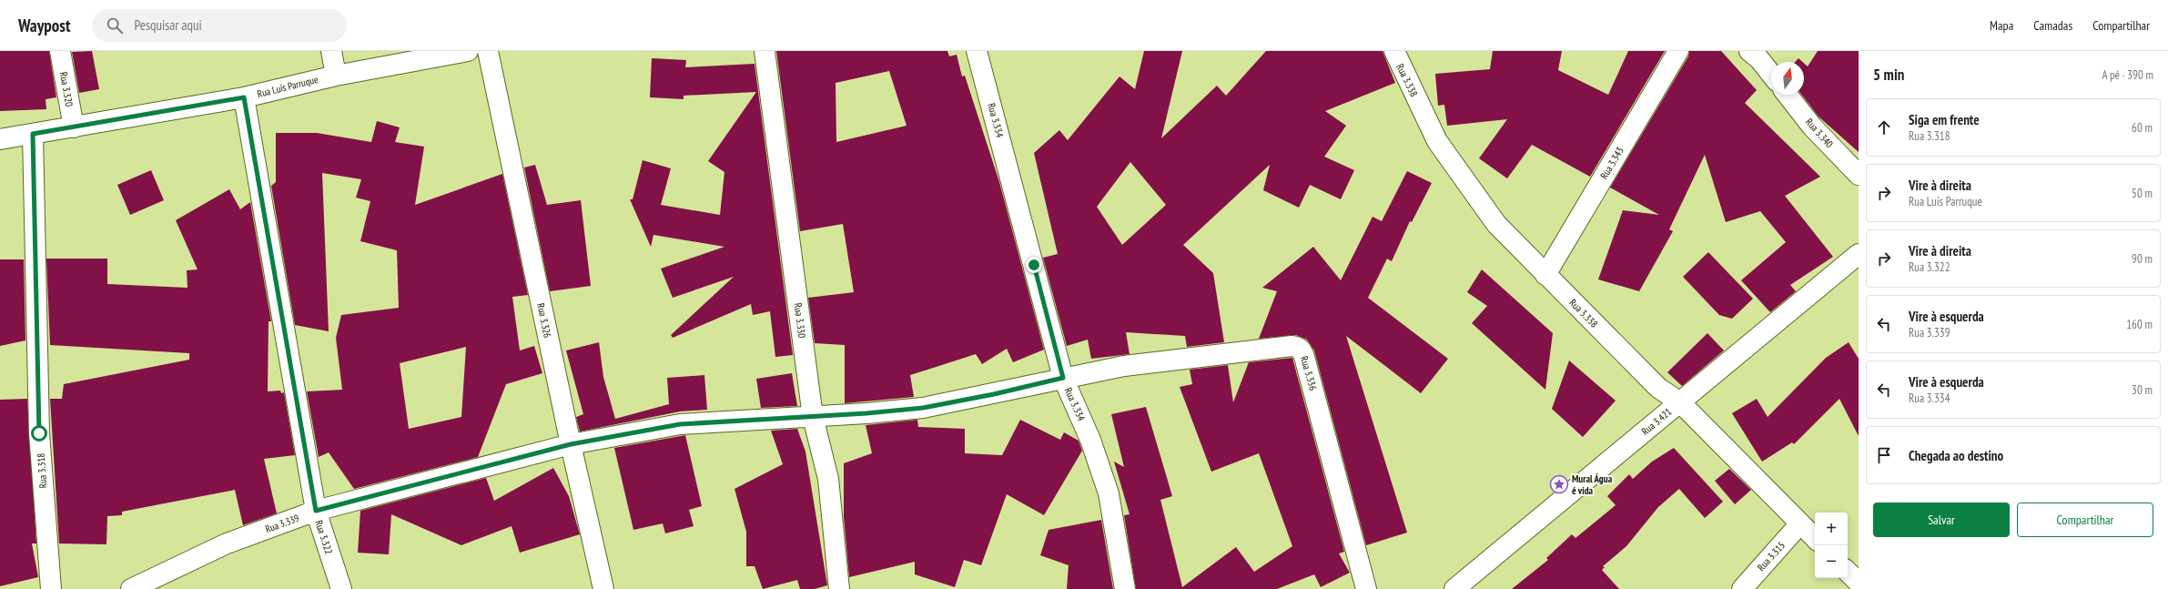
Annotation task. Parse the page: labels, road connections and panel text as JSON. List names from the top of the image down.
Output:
{
  "streets": {
    "street": [
      "Rua 3.338",
      "Rua Luís Parruque",
      "Rua 3.320",
      "Rua 3.334",
      "Rua 3.340",
      "Rua 3.343",
      "Rua 3.326",
      "Rua 3.330",
      "Rua 3.336",
      "Rua 3.421",
      "Rua 3.318",
      "Rua 3.339",
      "Rua 3.322",
      "Rua 3.315"
    ]
  },
  "crossings": [
    ["Rua 3.338", "Rua 3.343"],
    ["Rua 3.338", "Rua 3.421"],
    ["Rua 3.338", "Rua 3.315"],
    ["Rua Luís Parruque", "Rua 3.320"],
    ["Rua Luís Parruque", "Rua 3.318"],
    ["Rua Luís Parruque", "Rua 3.322"],
    ["Rua 3.334", "Rua 3.336"],
    ["Rua 3.334", "Rua 3.339"],
    ["Rua 3.326", "Rua 3.339"],
    ["Rua 3.330", "Rua 3.339"],
    ["Rua 3.336", "Rua 3.339"],
    ["Rua 3.339", "Rua 3.322"]
  ],
  "places": {
    "place": ["Mural Água é vida"]
  },
  "north": "top",
  "page": {
    "header": "Waypost",
    "search": "Pesquisar aqui",
    "nav": ["Mapa", "Camadas", "Compartilhar"],
    "heading": ["5 min", "A pé · 390 m"],
    "list": [
      ["Siga em frente", "Rua 3.318", "60 m"],
      ["Vire à direita", "Rua Luís Parruque", "50 m"],
      ["Vire à direita", "Rua 3.322", "90 m"],
      ["Vire à esquerda", "Rua 3.339", "160 m"],
      ["Vire à esquerda", "Rua 3.334", "30 m"],
      "Chegada ao destino"
    ],
    "buttons": ["Salvar", "Compartilhar"],
    "map_buttons": ["+", "−"]
  }
}
